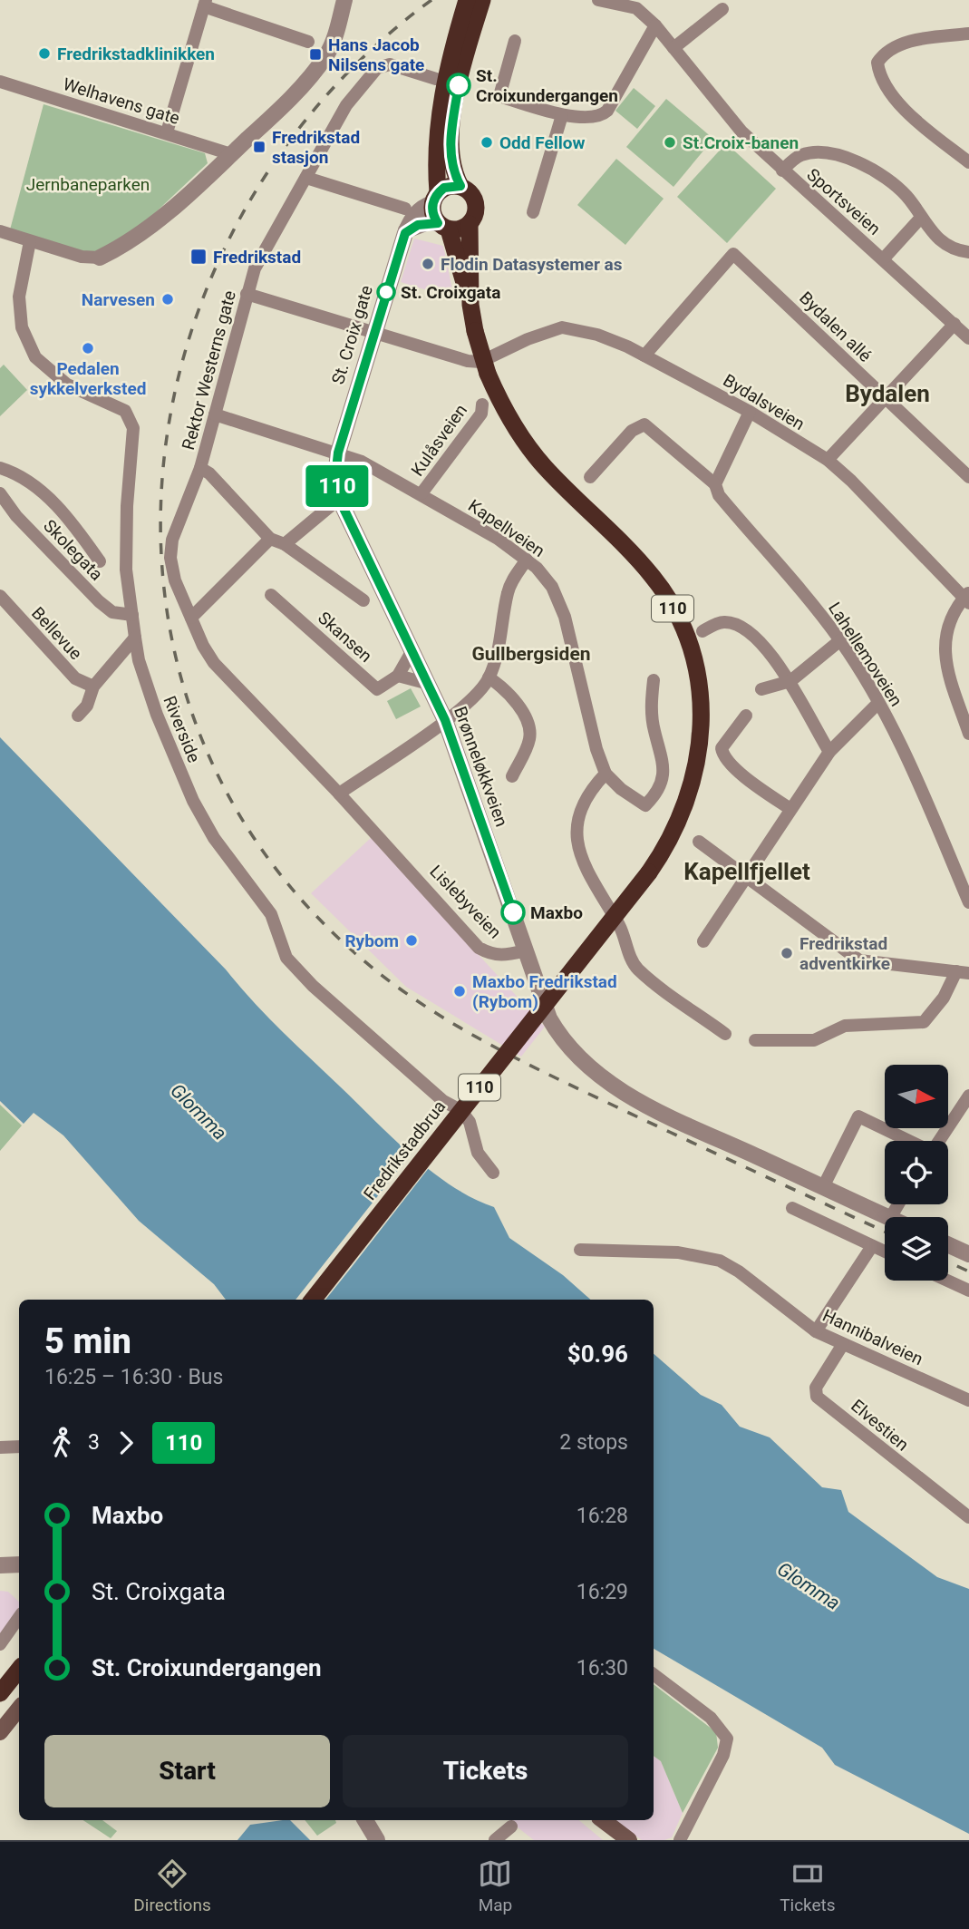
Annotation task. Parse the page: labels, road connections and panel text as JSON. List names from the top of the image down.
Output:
{
  "streets": {
    "highway": ["110", "Fredrikstadbrua"],
    "street": [
      "Welhavens gate",
      "Sportsveien",
      "Bydalen allé",
      "St. Croix gate",
      "Rektor Westerns gate",
      "Bydalsveien",
      "Kulåsveien",
      "Kapellveien",
      "Skolegata",
      "Bellevue",
      "Skansen",
      "Lahellemoveien",
      "Riverside",
      "Brønneløkkveien",
      "Lislebyveien",
      "Hannibalveien",
      "Elvestien"
    ]
  },
  "crossings": [
    ["Bydalen allé", "Bydalsveien"],
    ["St. Croix gate", "Bydalsveien"],
    ["St. Croix gate", "Kapellveien"],
    ["St. Croix gate", "110"],
    ["St. Croix gate", "Brønneløkkveien"],
    ["Rektor Westerns gate", "Bydalsveien"],
    ["Rektor Westerns gate", "Kapellveien"],
    ["Rektor Westerns gate", "Lislebyveien"],
    ["Kulåsveien", "Kapellveien"],
    ["Kapellveien", "Brønneløkkveien"],
    ["Skolegata", "Riverside"],
    ["110", "Fredrikstadbrua"],
    ["Brønneløkkveien", "Lislebyveien"],
    ["Hannibalveien", "Elvestien"]
  ],
  "districts": ["Bydalen", "Gullbergsiden", "Kapellfjellet"],
  "water": ["Glomma"],
  "parks": ["Jernbaneparken"],
  "places": {
    "other": [
      "Fredrikstadklinikken",
      "St. Croixundergangen",
      "Odd Fellow",
      "St.Croix-banen",
      "Flodin Datasystemer as",
      "St. Croixgata",
      "Narvesen",
      "Pedalen sykkelverksted",
      "Maxbo",
      "Rybom",
      "Fredrikstad adventkirke",
      "Maxbo Fredrikstad (Rybom)"
    ],
    "transit": ["Hans Jacob Nilsens gate", "Fredrikstad stasjon", "Fredrikstad"]
  },
  "lines": ["bus line 110"],
  "north": "right",
  "page": {
    "on_map": "110",
    "heading": ["5 min", "16:25 – 16:30 · Bus", "$0.96"],
    "legs": ["3", "110", "2 stops"],
    "list": [
      {
        "name": "Maxbo",
        "value": "16:28"
      },
      {
        "name": "St. Croixgata",
        "value": "16:29"
      },
      {
        "name": "St. Croixundergangen",
        "value": "16:30"
      }
    ],
    "buttons": ["Start", "Tickets"],
    "tabs": ["Directions", "Map", "Tickets"]
  }
}
